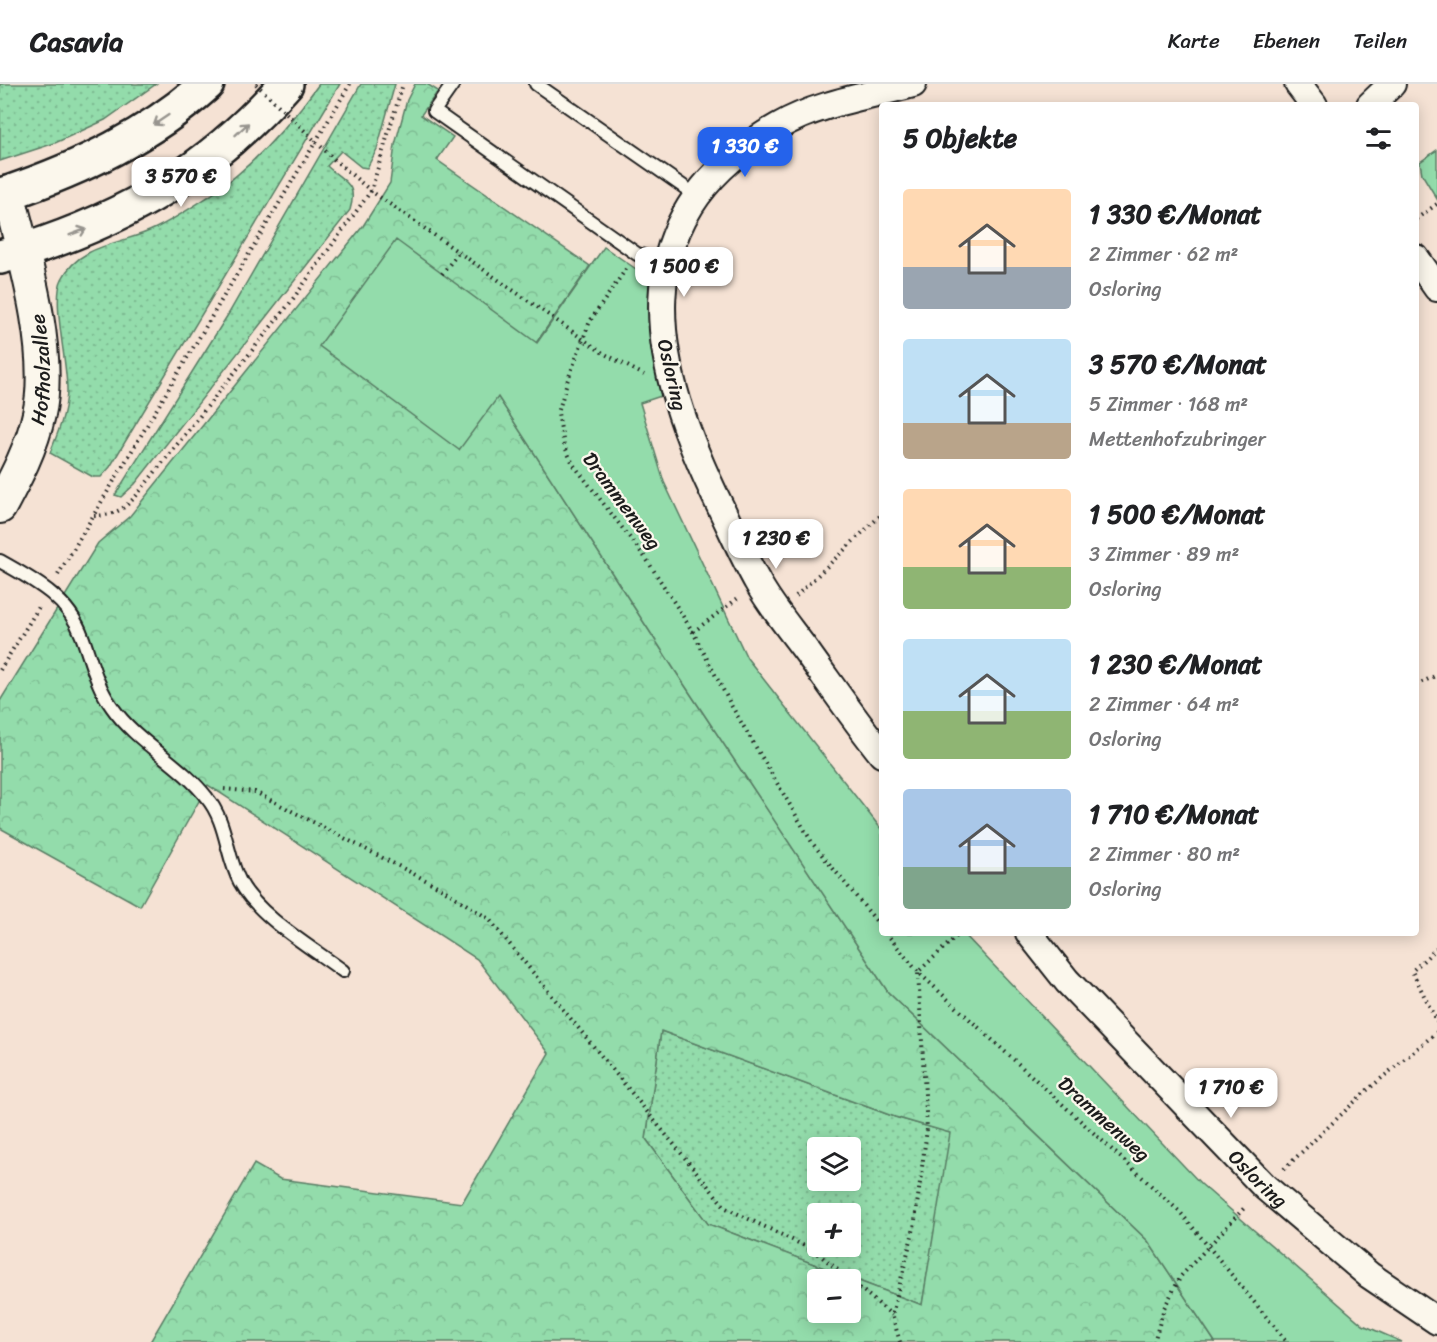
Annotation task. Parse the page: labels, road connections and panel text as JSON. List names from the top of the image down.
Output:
{
  "streets": {
    "street": ["Hofholzallee", "Osloring"],
    "path": ["Drammenweg"]
  },
  "page": {
    "header": "Casavia",
    "nav": ["Karte", "Ebenen", "Teilen"],
    "heading": "5 Objekte",
    "price": [
      "1 330 €",
      "3 570 €",
      "1 500 €",
      "1 230 €",
      "1 710 €"
    ],
    "list": [
      {
        "name": "1 330 €/Monat",
        "note": "2 Zimmer · 62 m² · Osloring"
      },
      {
        "name": "3 570 €/Monat",
        "note": "5 Zimmer · 168 m² · Mettenhofzubringer"
      },
      {
        "name": "1 500 €/Monat",
        "note": "3 Zimmer · 89 m² · Osloring"
      },
      {
        "name": "1 230 €/Monat",
        "note": "2 Zimmer · 64 m² · Osloring"
      },
      {
        "name": "1 710 €/Monat",
        "note": "2 Zimmer · 80 m² · Osloring"
      }
    ],
    "map_buttons": ["+", "−"]
  }
}
